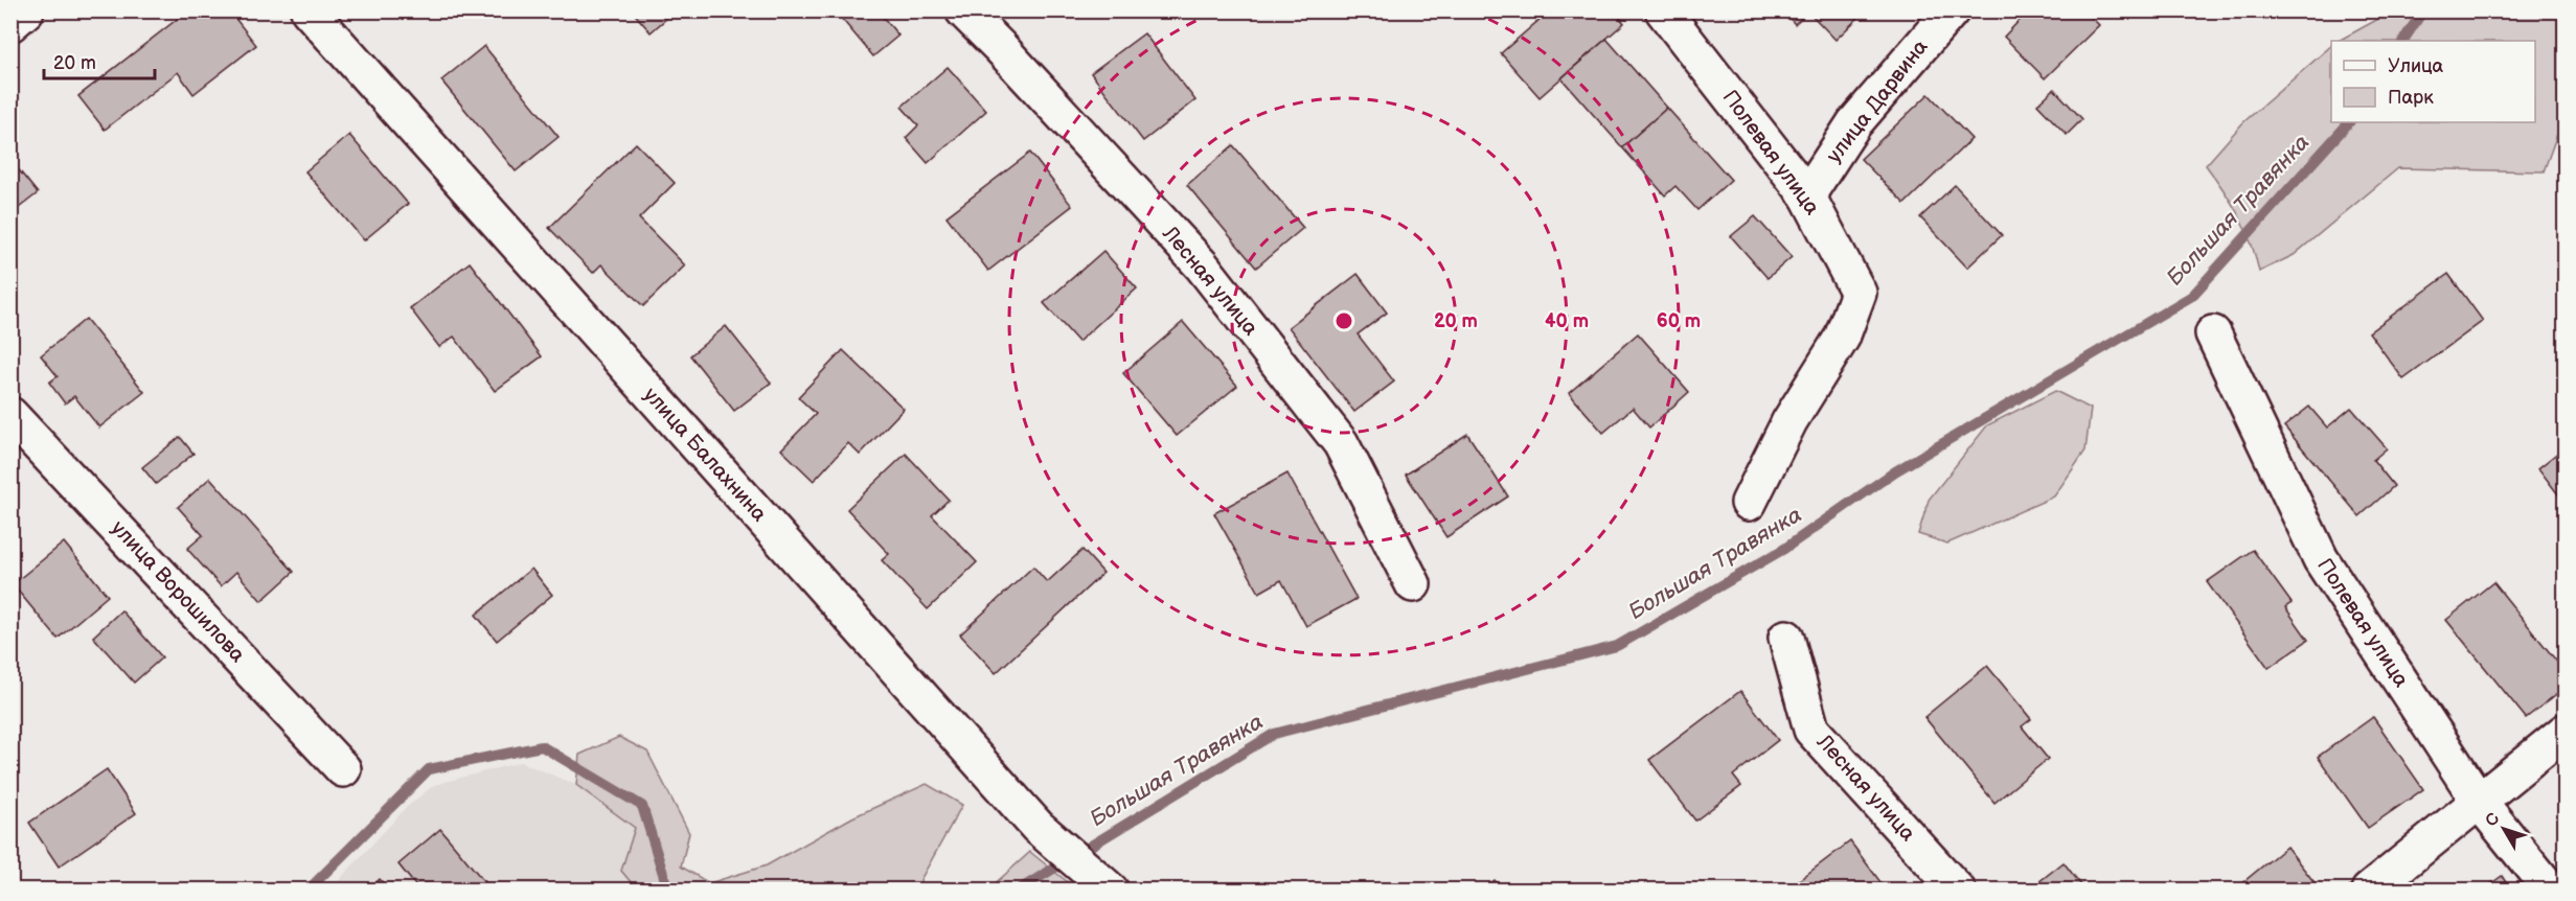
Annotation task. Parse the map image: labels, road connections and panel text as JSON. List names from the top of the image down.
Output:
{
  "streets": {
    "street": [
      "улица Дарвина",
      "Полевая улица",
      "Лесная улица",
      "улица Балахнина",
      "улица Ворошилова"
    ]
  },
  "crossings": [
    ["улица Дарвина", "Полевая улица"]
  ],
  "water": ["Большая Травянка"],
  "legend": ["Улица", "Парк"],
  "scale_bar": "20 m",
  "north": "top left",
  "rings": ["20 m", "40 m", "60 m"]
}
